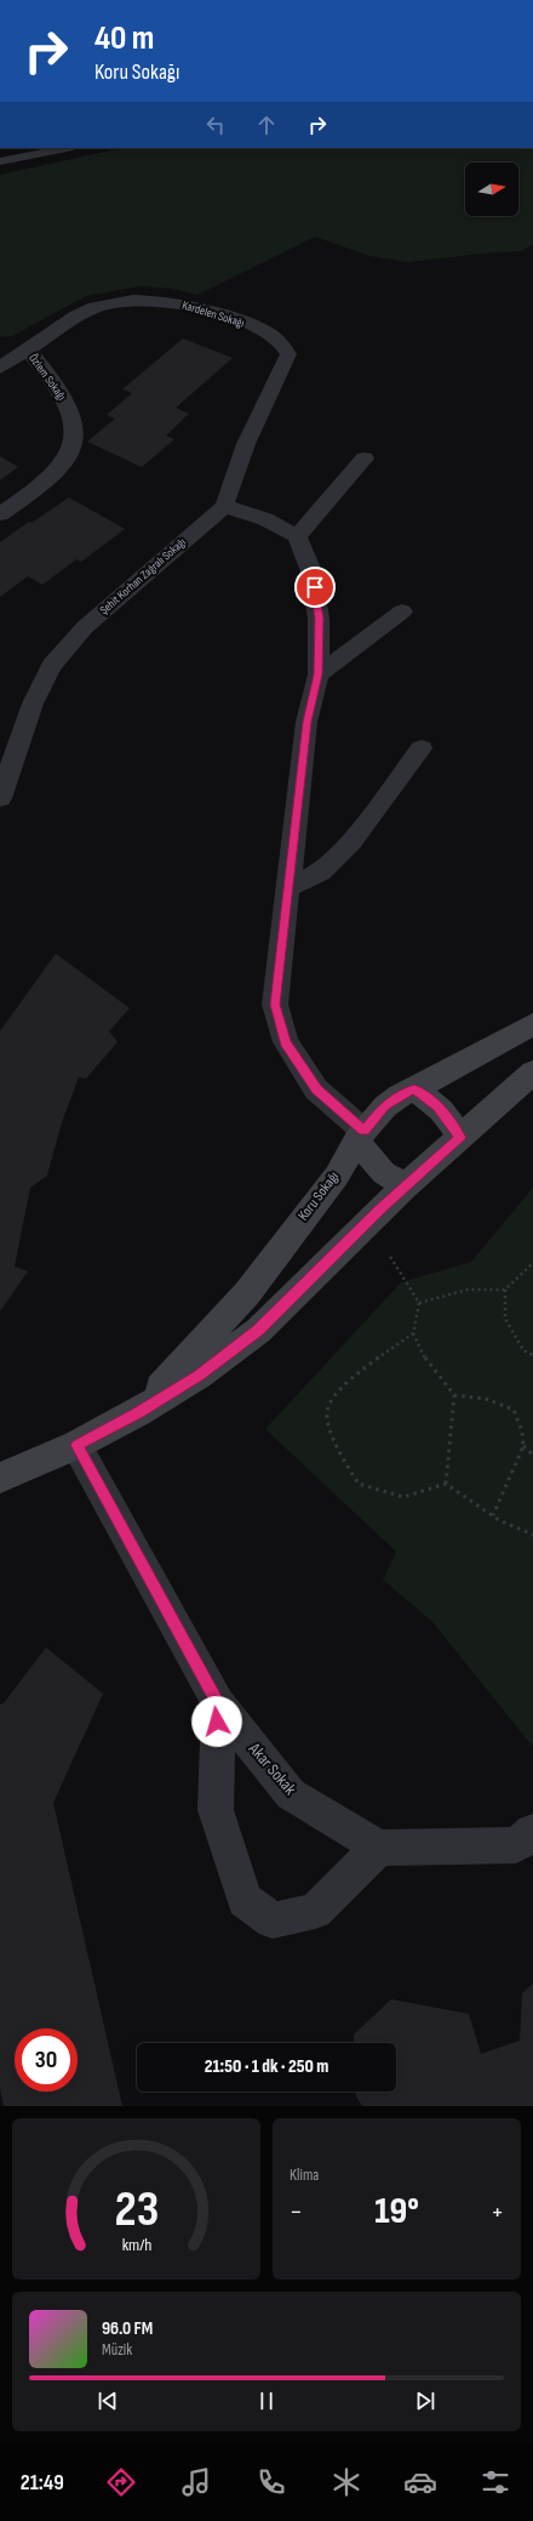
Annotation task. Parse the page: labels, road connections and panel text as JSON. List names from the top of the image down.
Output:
{
  "streets": {
    "street": [
      "Kardelen Sokağı",
      "Özlem Sokağı",
      "Şehit Korhan Zağralı Sokağı",
      "Koru Sokağı",
      "Akar Sokak"
    ]
  },
  "crossings": [
    ["Kardelen Sokağı", "Özlem Sokağı"],
    ["Kardelen Sokağı", "Şehit Korhan Zağralı Sokağı"],
    ["Koru Sokağı", "Akar Sokak"]
  ],
  "north": "right",
  "page": {
    "turn": ["40 m", "Koru Sokağı"],
    "limit": "30",
    "trip": "21:50 · 1 dk · 250 m",
    "tile": "Klima",
    "heat": ["−", "19°", "+"],
    "song": ["96.0 FM", "Müzik"],
    "tabs": "21:49",
    "gauge": ["23", "km/h"]
  }
}
